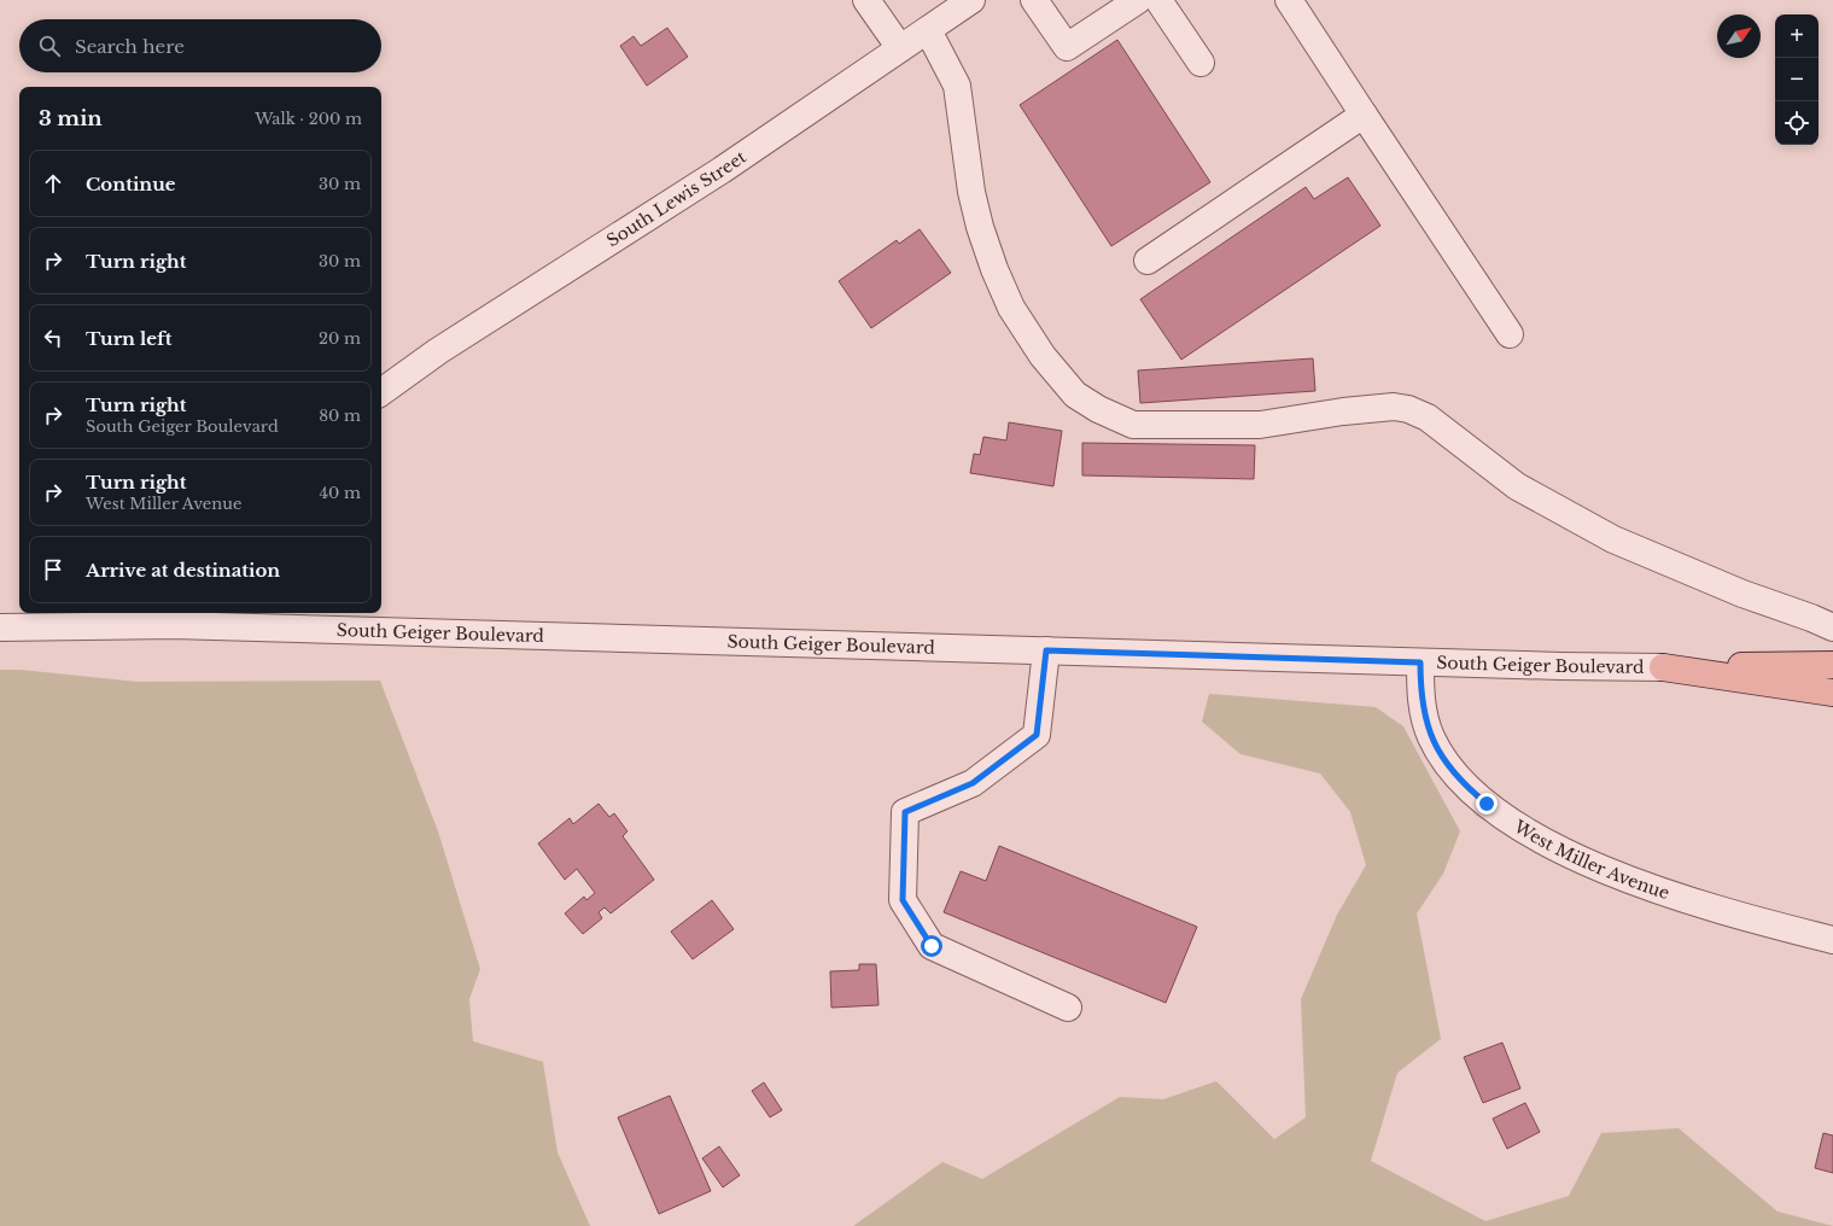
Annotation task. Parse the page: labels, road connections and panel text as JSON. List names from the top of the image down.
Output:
{
  "streets": {
    "street": ["South Lewis Street", "South Geiger Boulevard", "West Miller Avenue"]
  },
  "crossings": [
    ["South Geiger Boulevard", "West Miller Avenue"]
  ],
  "north": "top right",
  "page": {
    "map_buttons": ["+", "−"],
    "search": "Search here",
    "heading": ["3 min", "Walk · 200 m"],
    "list": [
      ["Continue", "30 m"],
      ["Turn right", "30 m"],
      ["Turn left", "20 m"],
      ["Turn right", "South Geiger Boulevard", "80 m"],
      ["Turn right", "West Miller Avenue", "40 m"],
      "Arrive at destination"
    ]
  }
}
